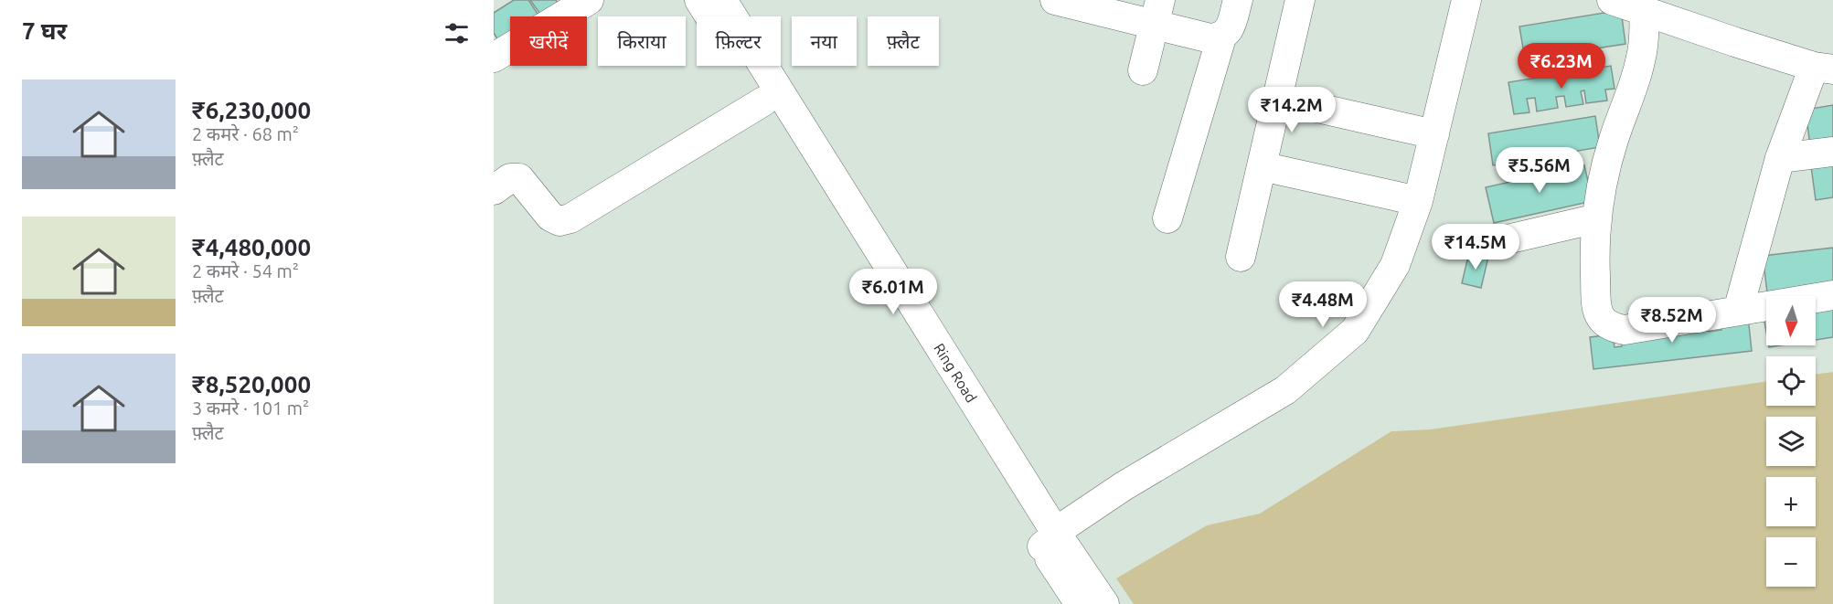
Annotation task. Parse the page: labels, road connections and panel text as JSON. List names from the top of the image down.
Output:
{
  "streets": {
    "street": ["Ring Road"]
  },
  "north": "bottom",
  "page": {
    "heading": "7 घर",
    "chip": [
      "खरीदें",
      "किराया",
      "फ़िल्टर",
      "नया",
      "फ़्लैट"
    ],
    "price": [
      "₹6.23M",
      "₹14.2M",
      "₹5.56M",
      "₹14.5M",
      "₹6.01M",
      "₹4.48M",
      "₹8.52M"
    ],
    "list": [
      {
        "name": "₹6,230,000",
        "note": "2 कमरे · 68 m² · फ़्लैट"
      },
      {
        "name": "₹4,480,000",
        "note": "2 कमरे · 54 m² · फ़्लैट"
      },
      {
        "name": "₹8,520,000",
        "note": "3 कमरे · 101 m² · फ़्लैट"
      }
    ],
    "map_buttons": ["+", "−"]
  }
}
